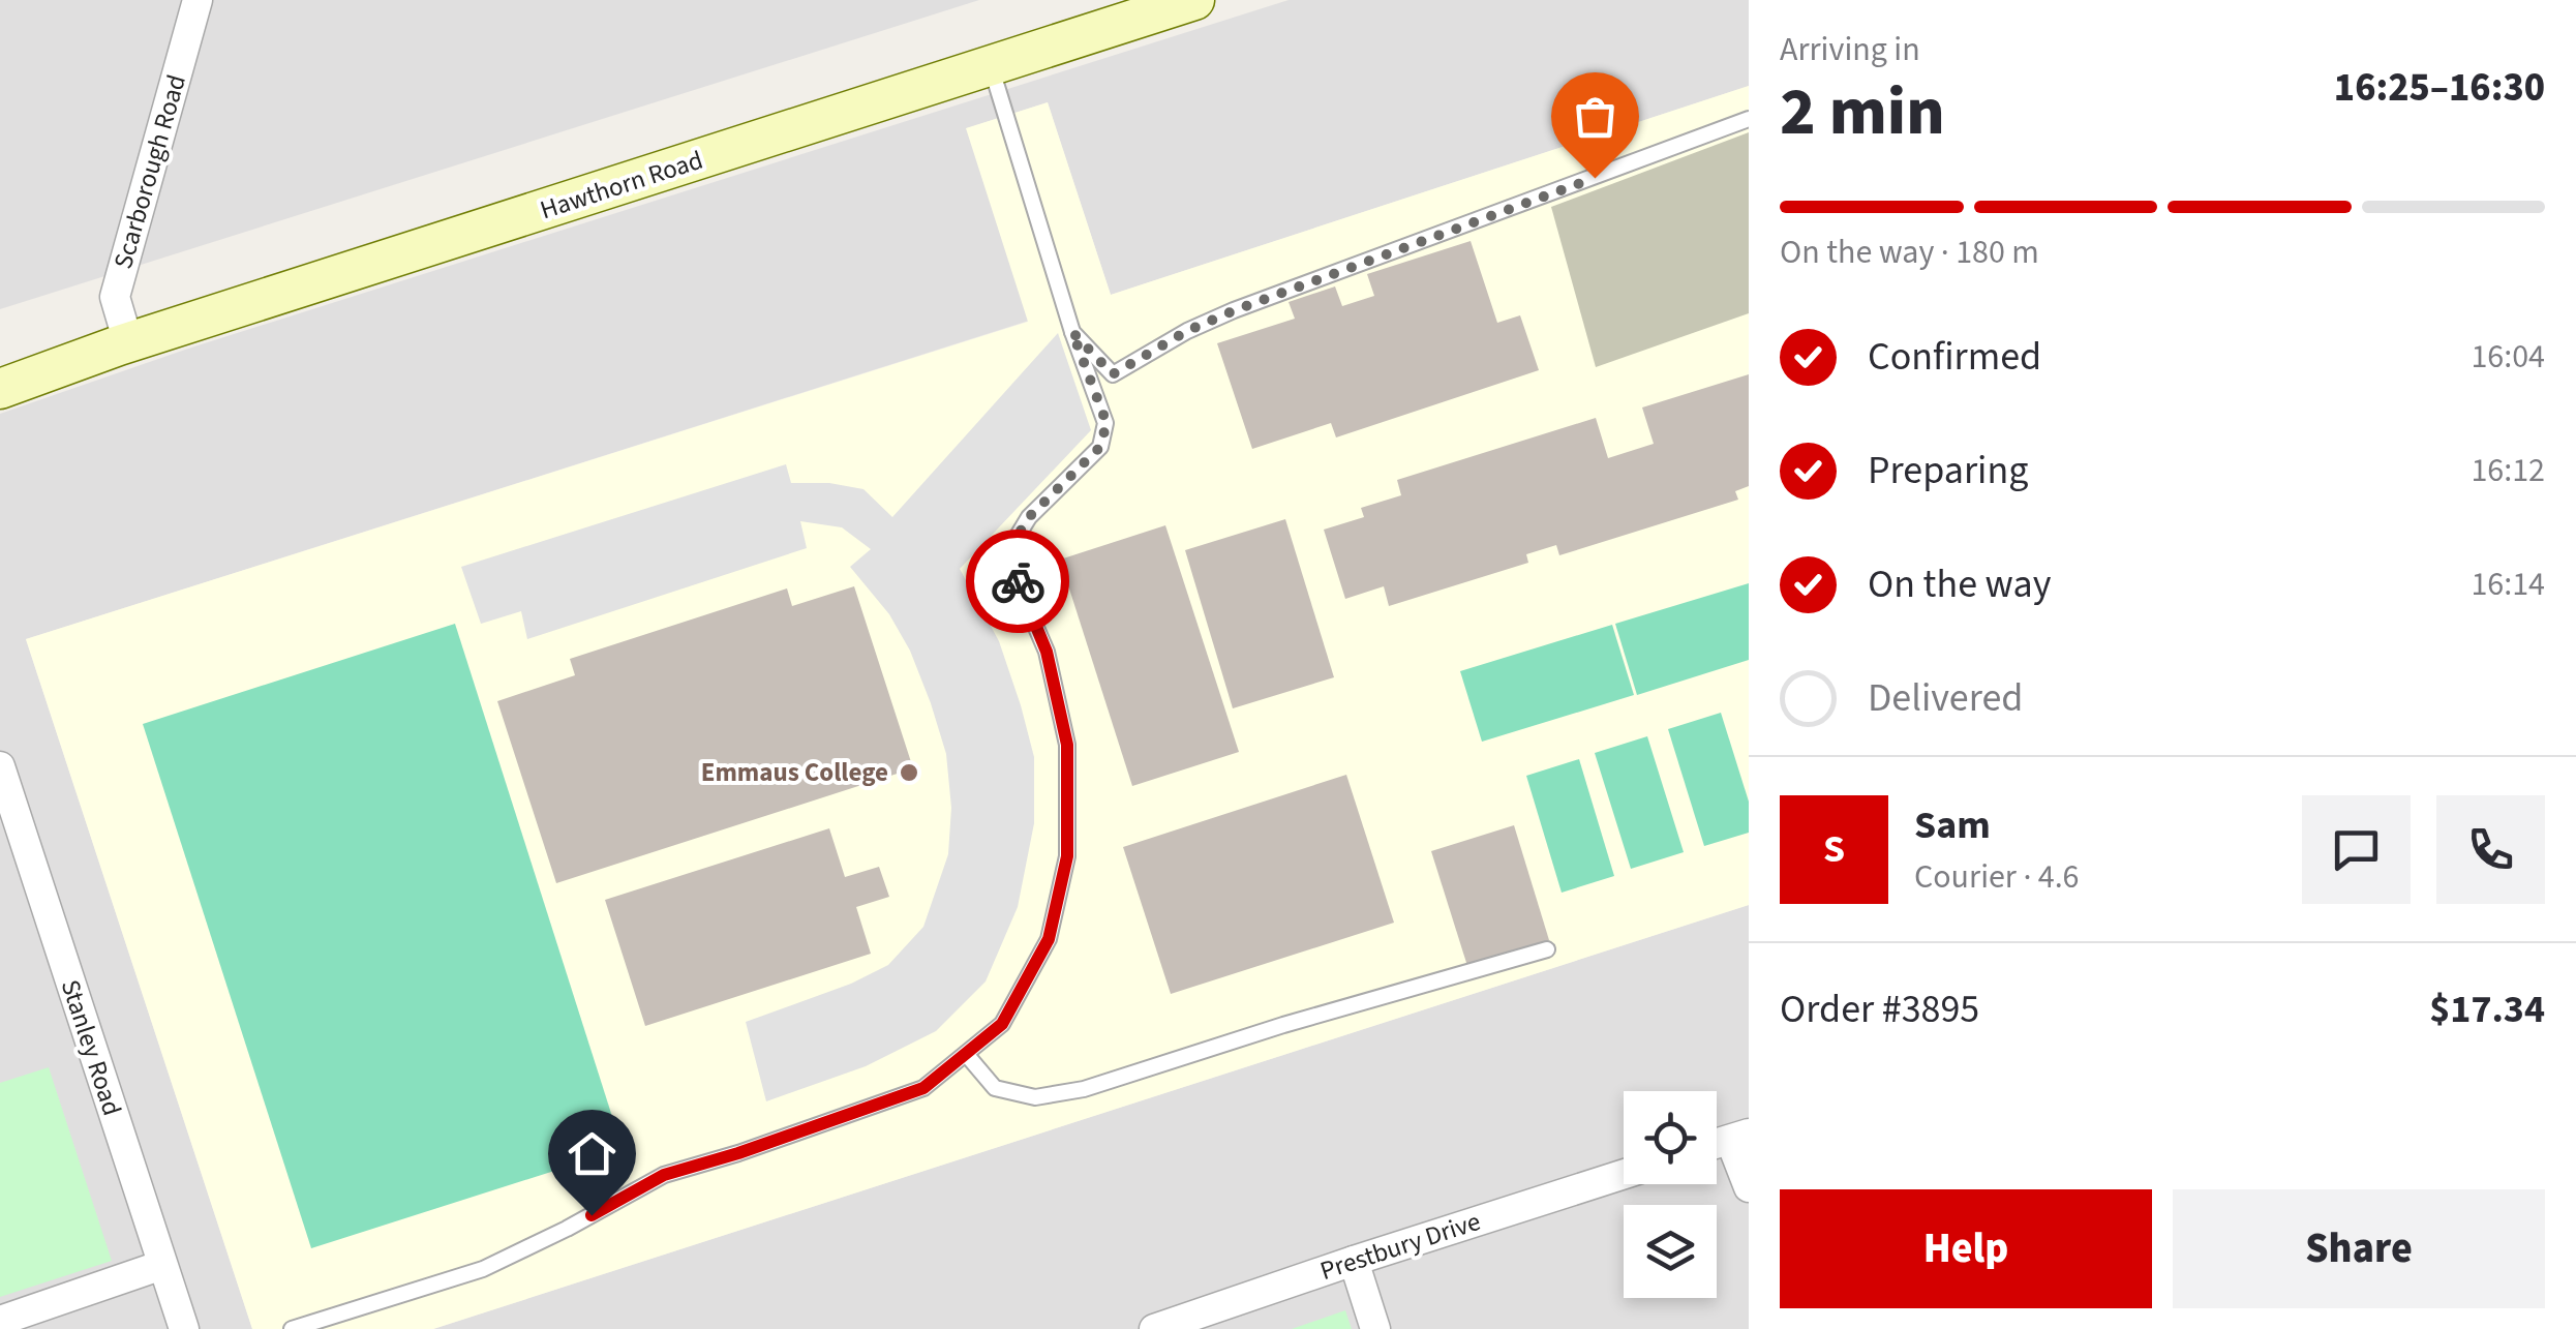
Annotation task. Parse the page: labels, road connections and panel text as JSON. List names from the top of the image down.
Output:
{
  "streets": {
    "main road": ["Hawthorn Road"],
    "street": ["Scarborough Road", "Stanley Road", "Prestbury Drive"]
  },
  "crossings": [
    ["Scarborough Road", "Hawthorn Road"]
  ],
  "places": ["Emmaus College"],
  "page": {
    "heading": ["2 min", "Arriving in", "16:25–16:30"],
    "panel": [
      "Sam",
      "Courier · 4.6",
      "Order #3895",
      "$17.34"
    ],
    "bar": "On the way · 180 m",
    "list": [
      ["Confirmed", "16:04"],
      ["Preparing", "16:12"],
      ["On the way", "16:14"],
      "Delivered"
    ],
    "round": "S",
    "buttons": ["Help", "Share"]
  }
}
